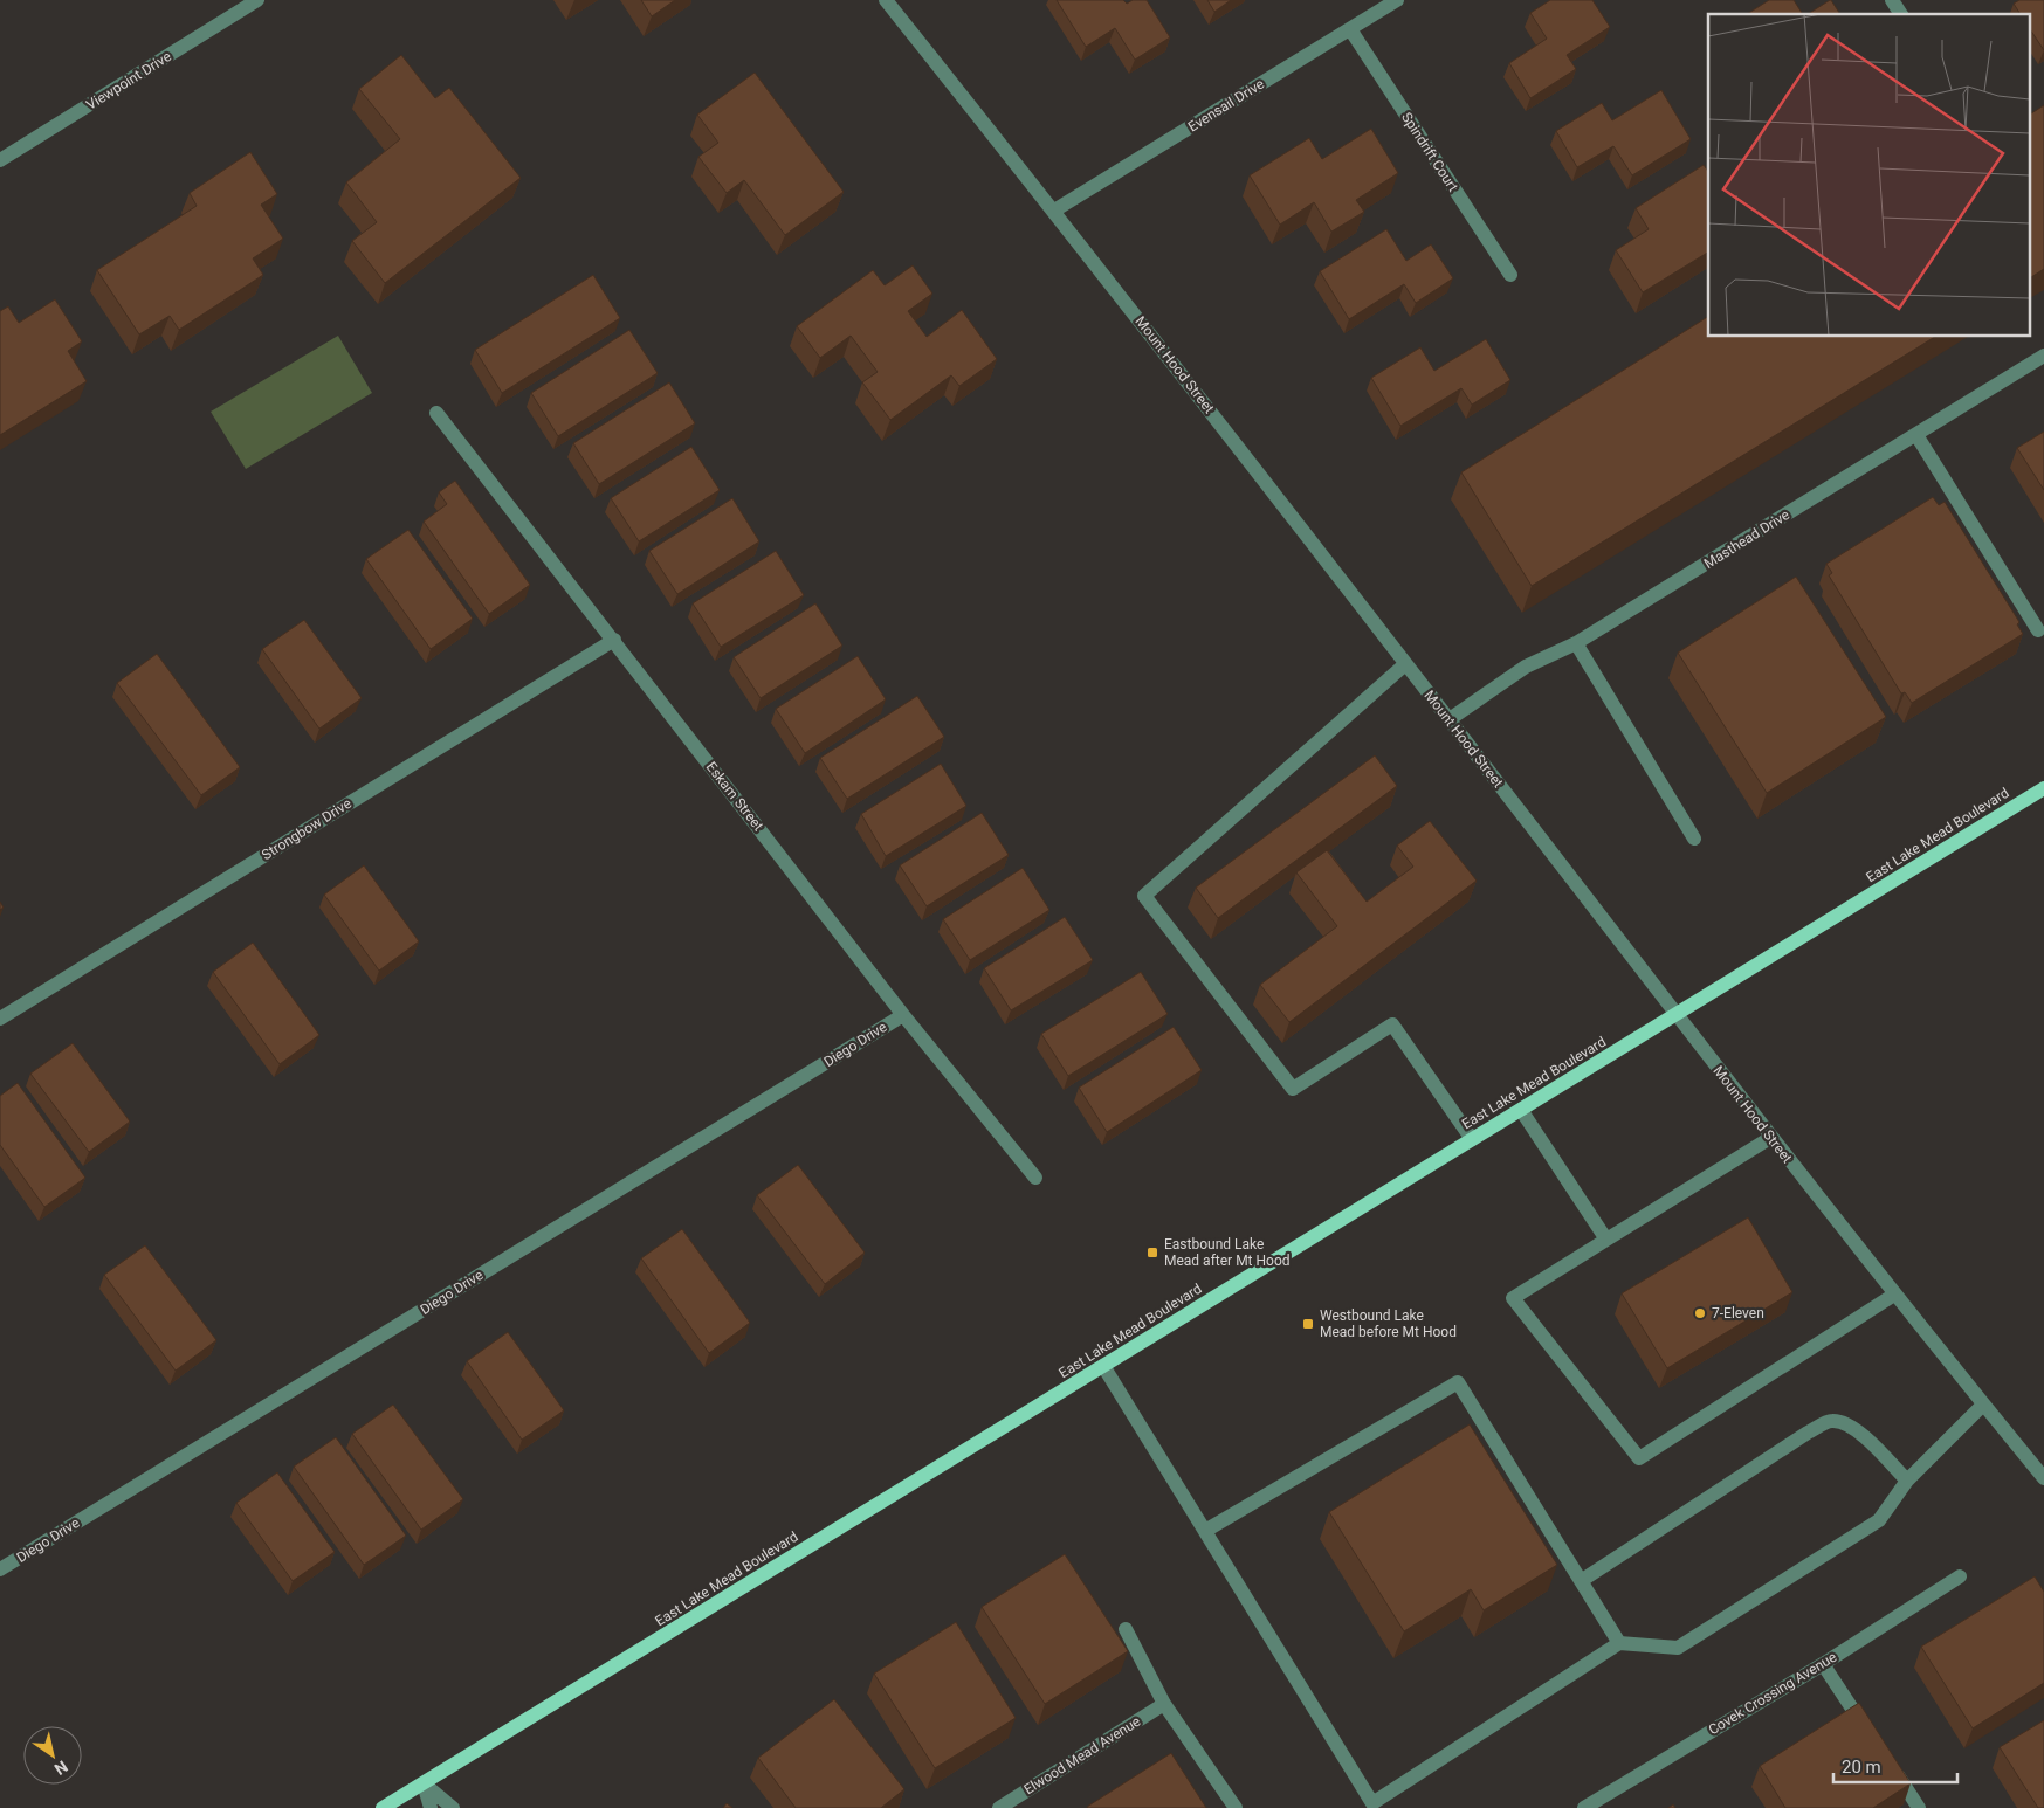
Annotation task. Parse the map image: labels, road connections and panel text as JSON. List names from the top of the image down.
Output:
{
  "streets": {
    "main road": ["East Lake Mead Boulevard"],
    "street": [
      "Viewpoint Drive",
      "Evensail Drive",
      "Spindrift Court",
      "Mount Hood Street",
      "Masthead Drive",
      "Eskam Street",
      "Strongbow Drive",
      "Diego Drive",
      "Covek Crossing Avenue",
      "Elwood Mead Avenue"
    ]
  },
  "crossings": [
    ["Evensail Drive", "Spindrift Court"],
    ["Evensail Drive", "Mount Hood Street"],
    ["Mount Hood Street", "Masthead Drive"],
    ["Mount Hood Street", "East Lake Mead Boulevard"],
    ["Eskam Street", "Strongbow Drive"],
    ["Eskam Street", "Diego Drive"]
  ],
  "places": {
    "transit": ["Eastbound Lake Mead after Mt Hood", "Westbound Lake Mead before Mt Hood"],
    "other": ["7-Eleven"]
  },
  "scale_bar": "20 m",
  "north": "bottom right"
}
